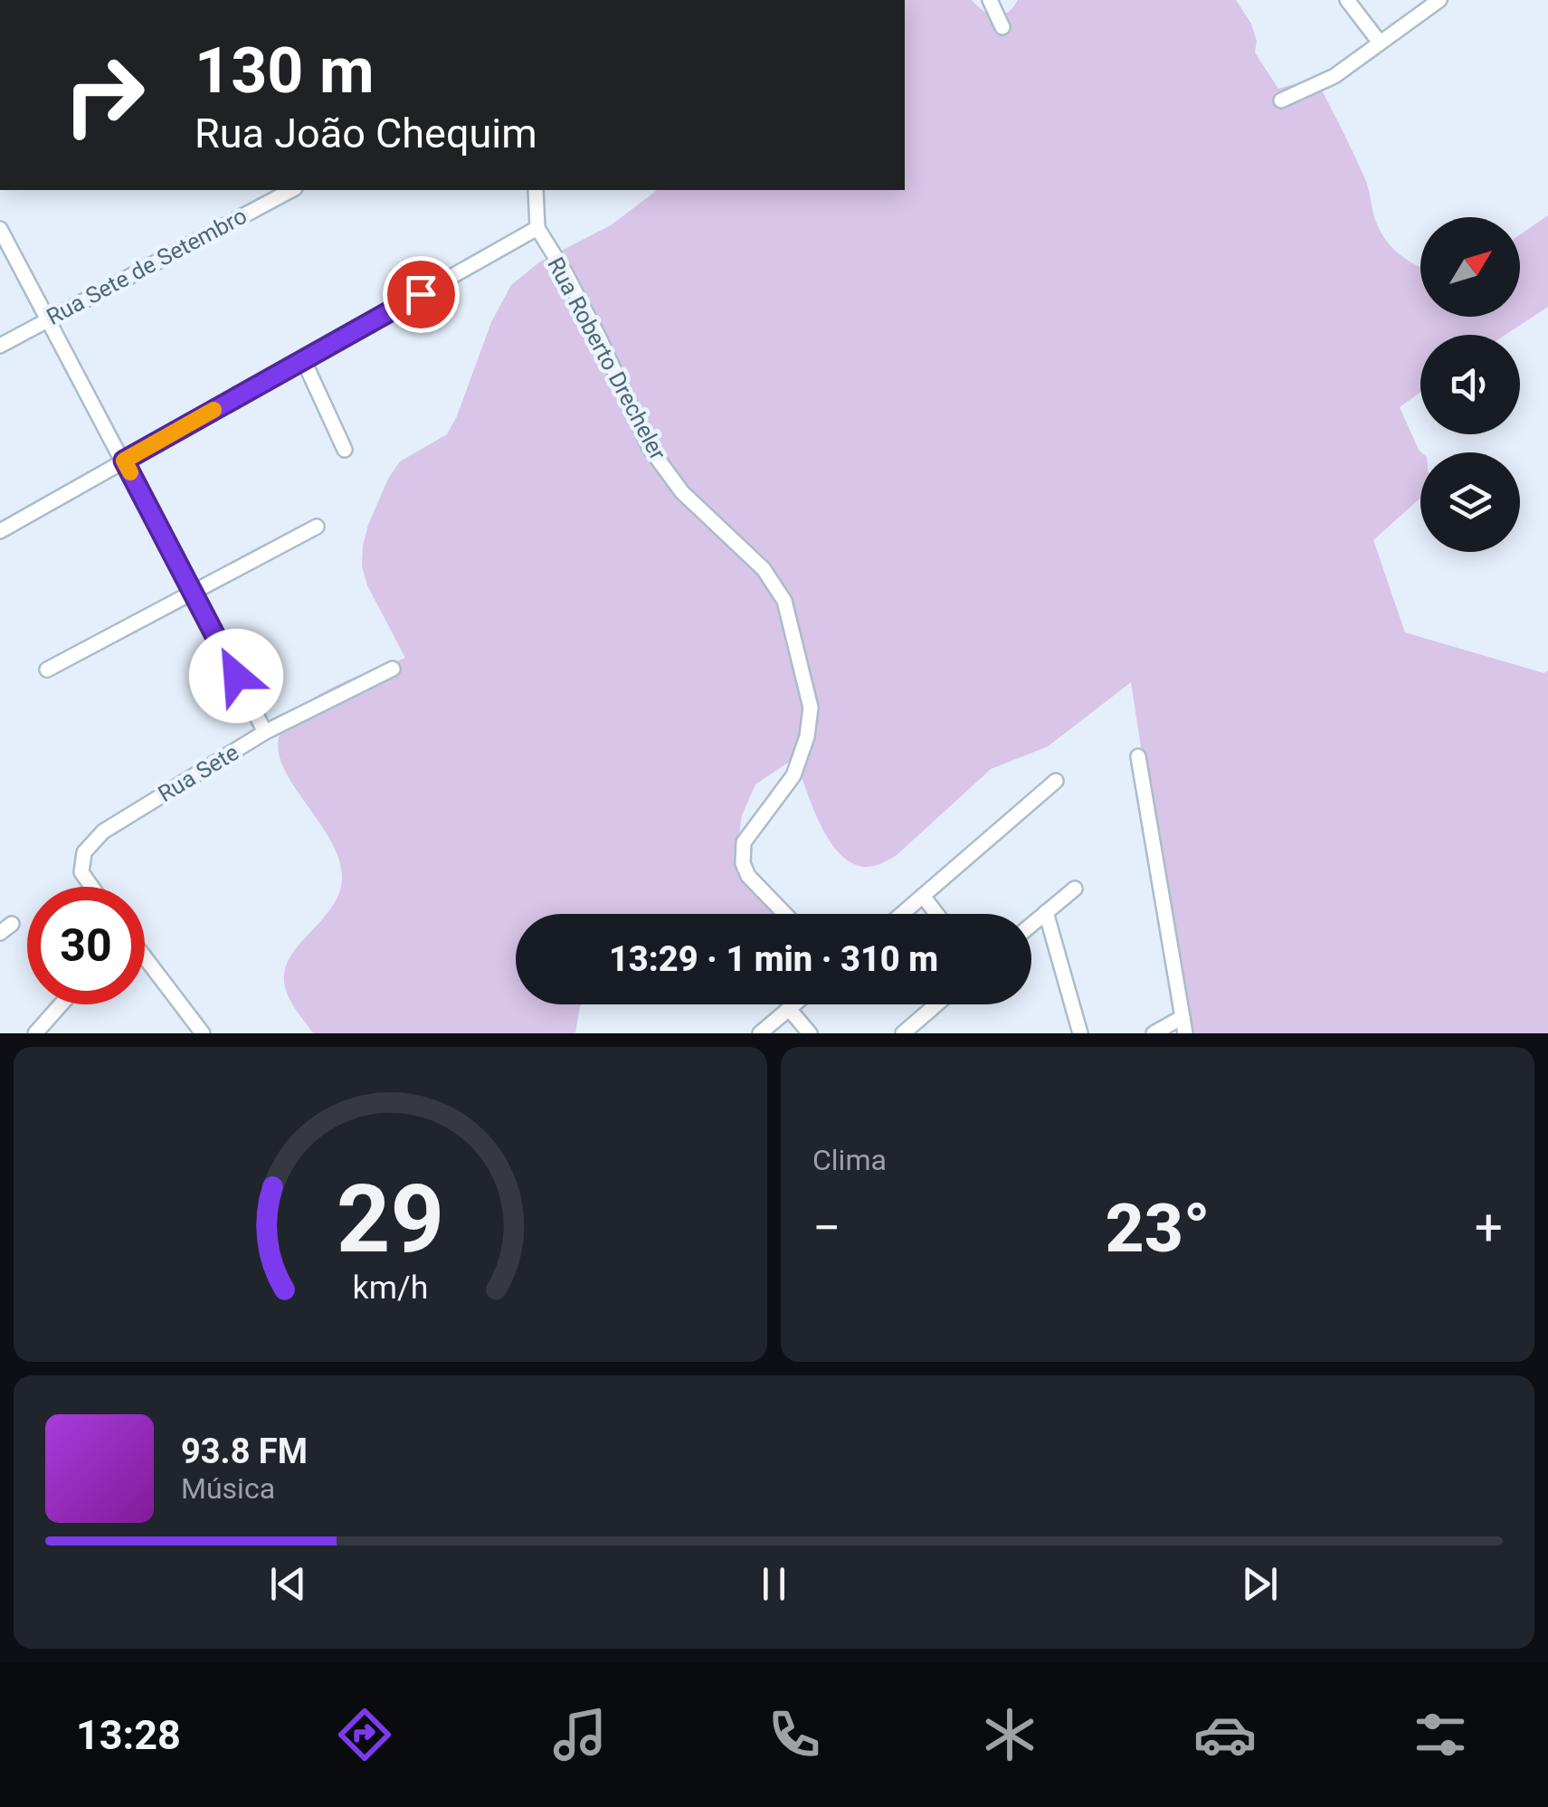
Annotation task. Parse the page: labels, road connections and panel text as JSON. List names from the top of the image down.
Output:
{
  "streets": {
    "street": ["Rua Sete de Setembro", "Rua Roberto Drecheler", "Rua Sete"]
  },
  "north": "top right",
  "page": {
    "turn": ["130 m", "Rua João Chequim"],
    "limit": "30",
    "trip": "13:29 · 1 min · 310 m",
    "tile": "Clima",
    "heat": ["−", "23°", "+"],
    "song": ["93.8 FM", "Música"],
    "tabs": "13:28",
    "gauge": ["29", "km/h"]
  }
}
